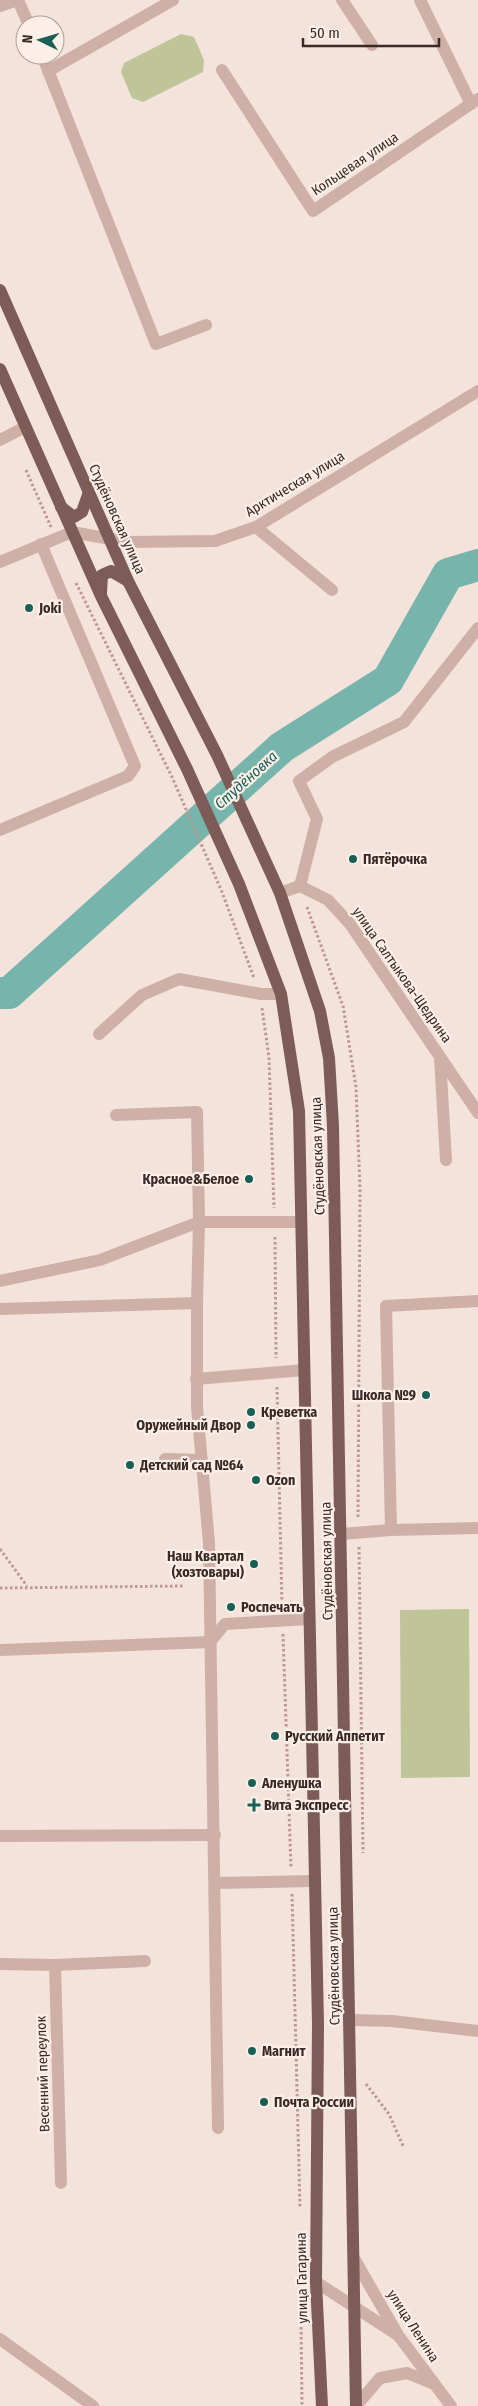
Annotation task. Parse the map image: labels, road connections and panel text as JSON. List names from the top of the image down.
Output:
{
  "streets": {
    "main road": ["Студёновская улица", "улица Гагарина"],
    "street": [
      "Кольцевая улица",
      "Арктическая улица",
      "улица Салтыкова-Щедрина",
      "Весенний переулок",
      "улица Ленина"
    ]
  },
  "crossings": [
    ["Арктическая улица", "Студёновская улица"],
    ["Студёновская улица", "улица Гагарина"],
    ["Студёновская улица", "улица Ленина"]
  ],
  "water": ["Студёновка"],
  "places": {
    "other": [
      "Joki",
      "Пятёрочка",
      "Красное&Белое",
      "Школа №9",
      "Креветка",
      "Оружейный Двор",
      "Детский сад №64",
      "Ozon",
      "Наш Квартал (хозтовары)",
      "Роспечать",
      "Русский Аппетит",
      "Аленушка",
      "Магнит",
      "Почта России"
    ],
    "health": ["Вита Экспресс"]
  },
  "scale_bar": "50 m",
  "north": "left"
}
